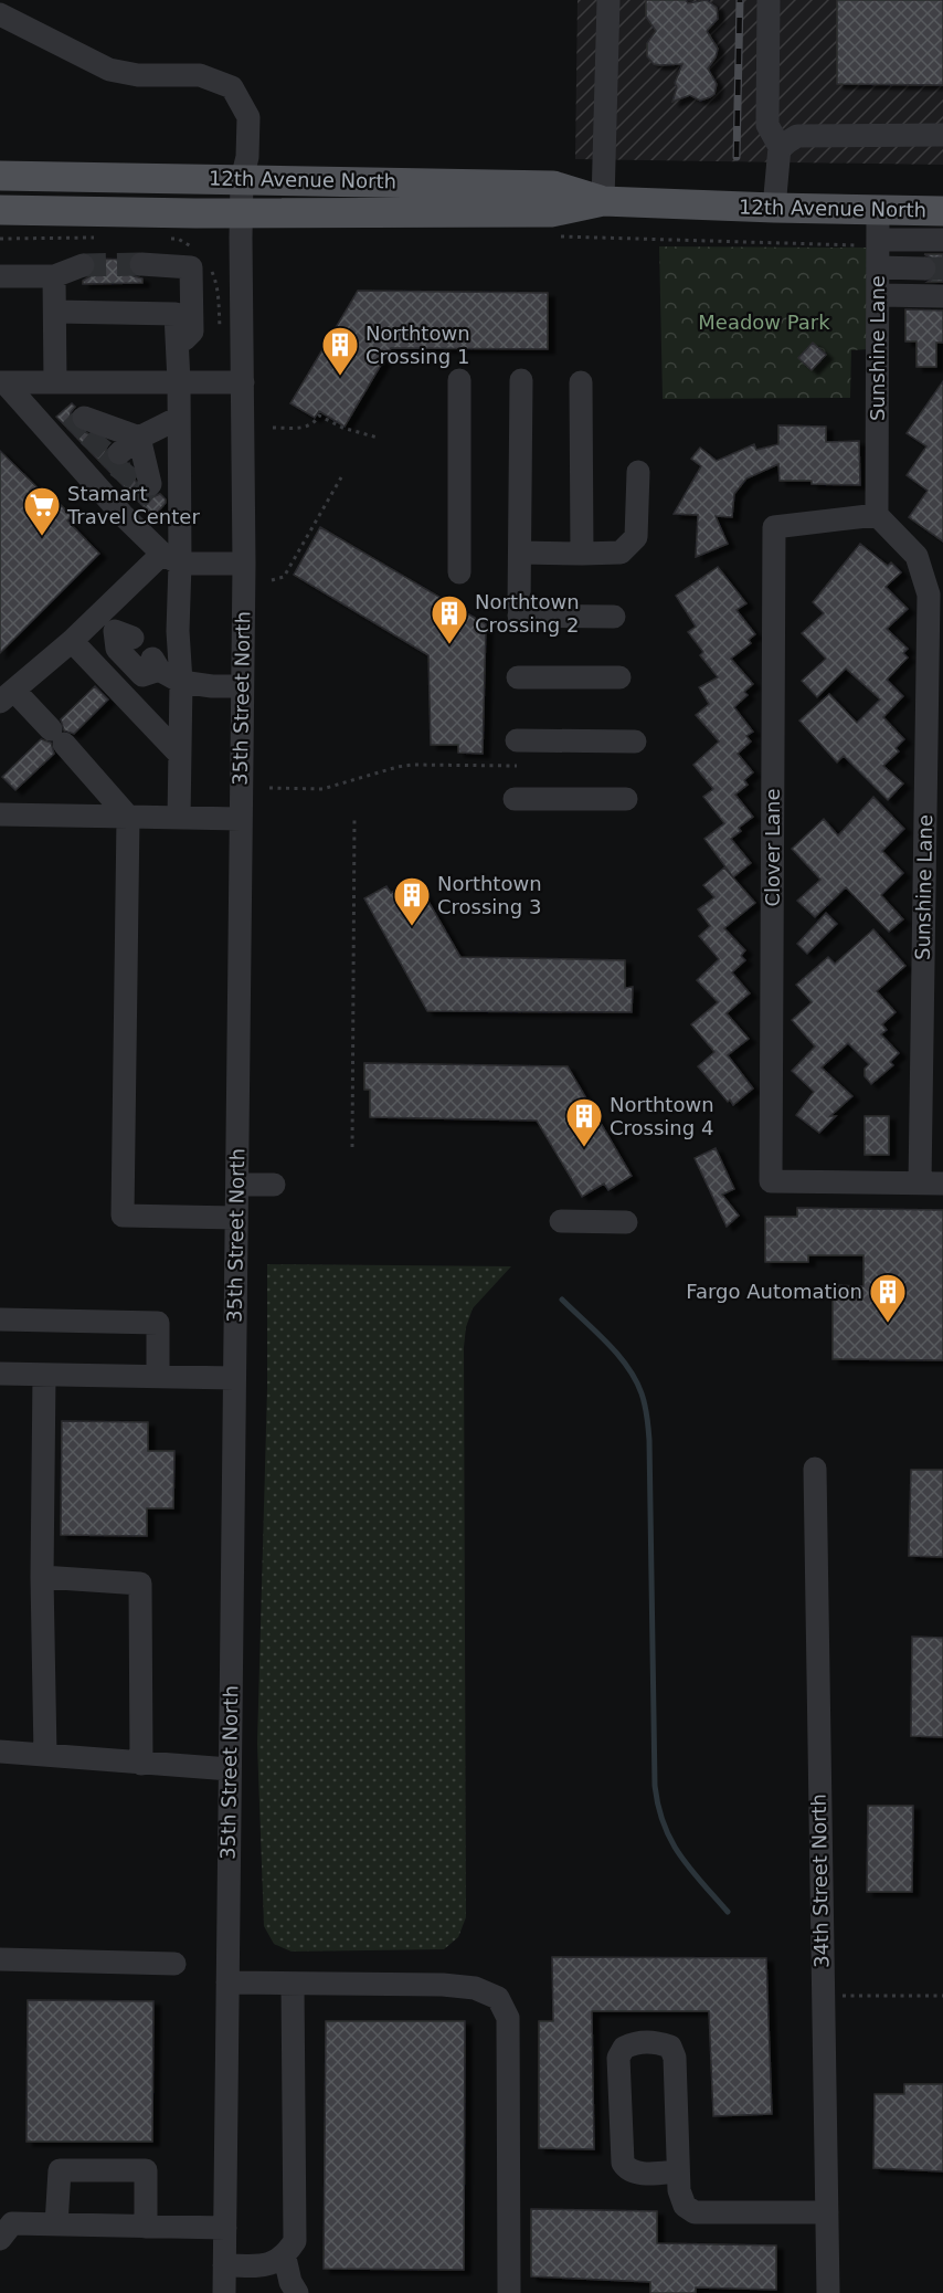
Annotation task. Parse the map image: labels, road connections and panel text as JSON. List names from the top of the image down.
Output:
{
  "streets": {
    "main road": ["12th Avenue North"],
    "street": [
      "Sunshine Lane",
      "35th Street North",
      "Clover Lane",
      "34th Street North"
    ]
  },
  "crossings": [
    ["12th Avenue North", "Sunshine Lane"],
    ["12th Avenue North", "35th Street North"],
    ["Sunshine Lane", "Clover Lane"]
  ],
  "parks": ["Meadow Park"],
  "places": {
    "building": [
      "Northtown Crossing 1",
      "Northtown Crossing 2",
      "Northtown Crossing 3",
      "Northtown Crossing 4",
      "Fargo Automation"
    ],
    "supermarket": ["Stamart Travel Center"]
  }
}
